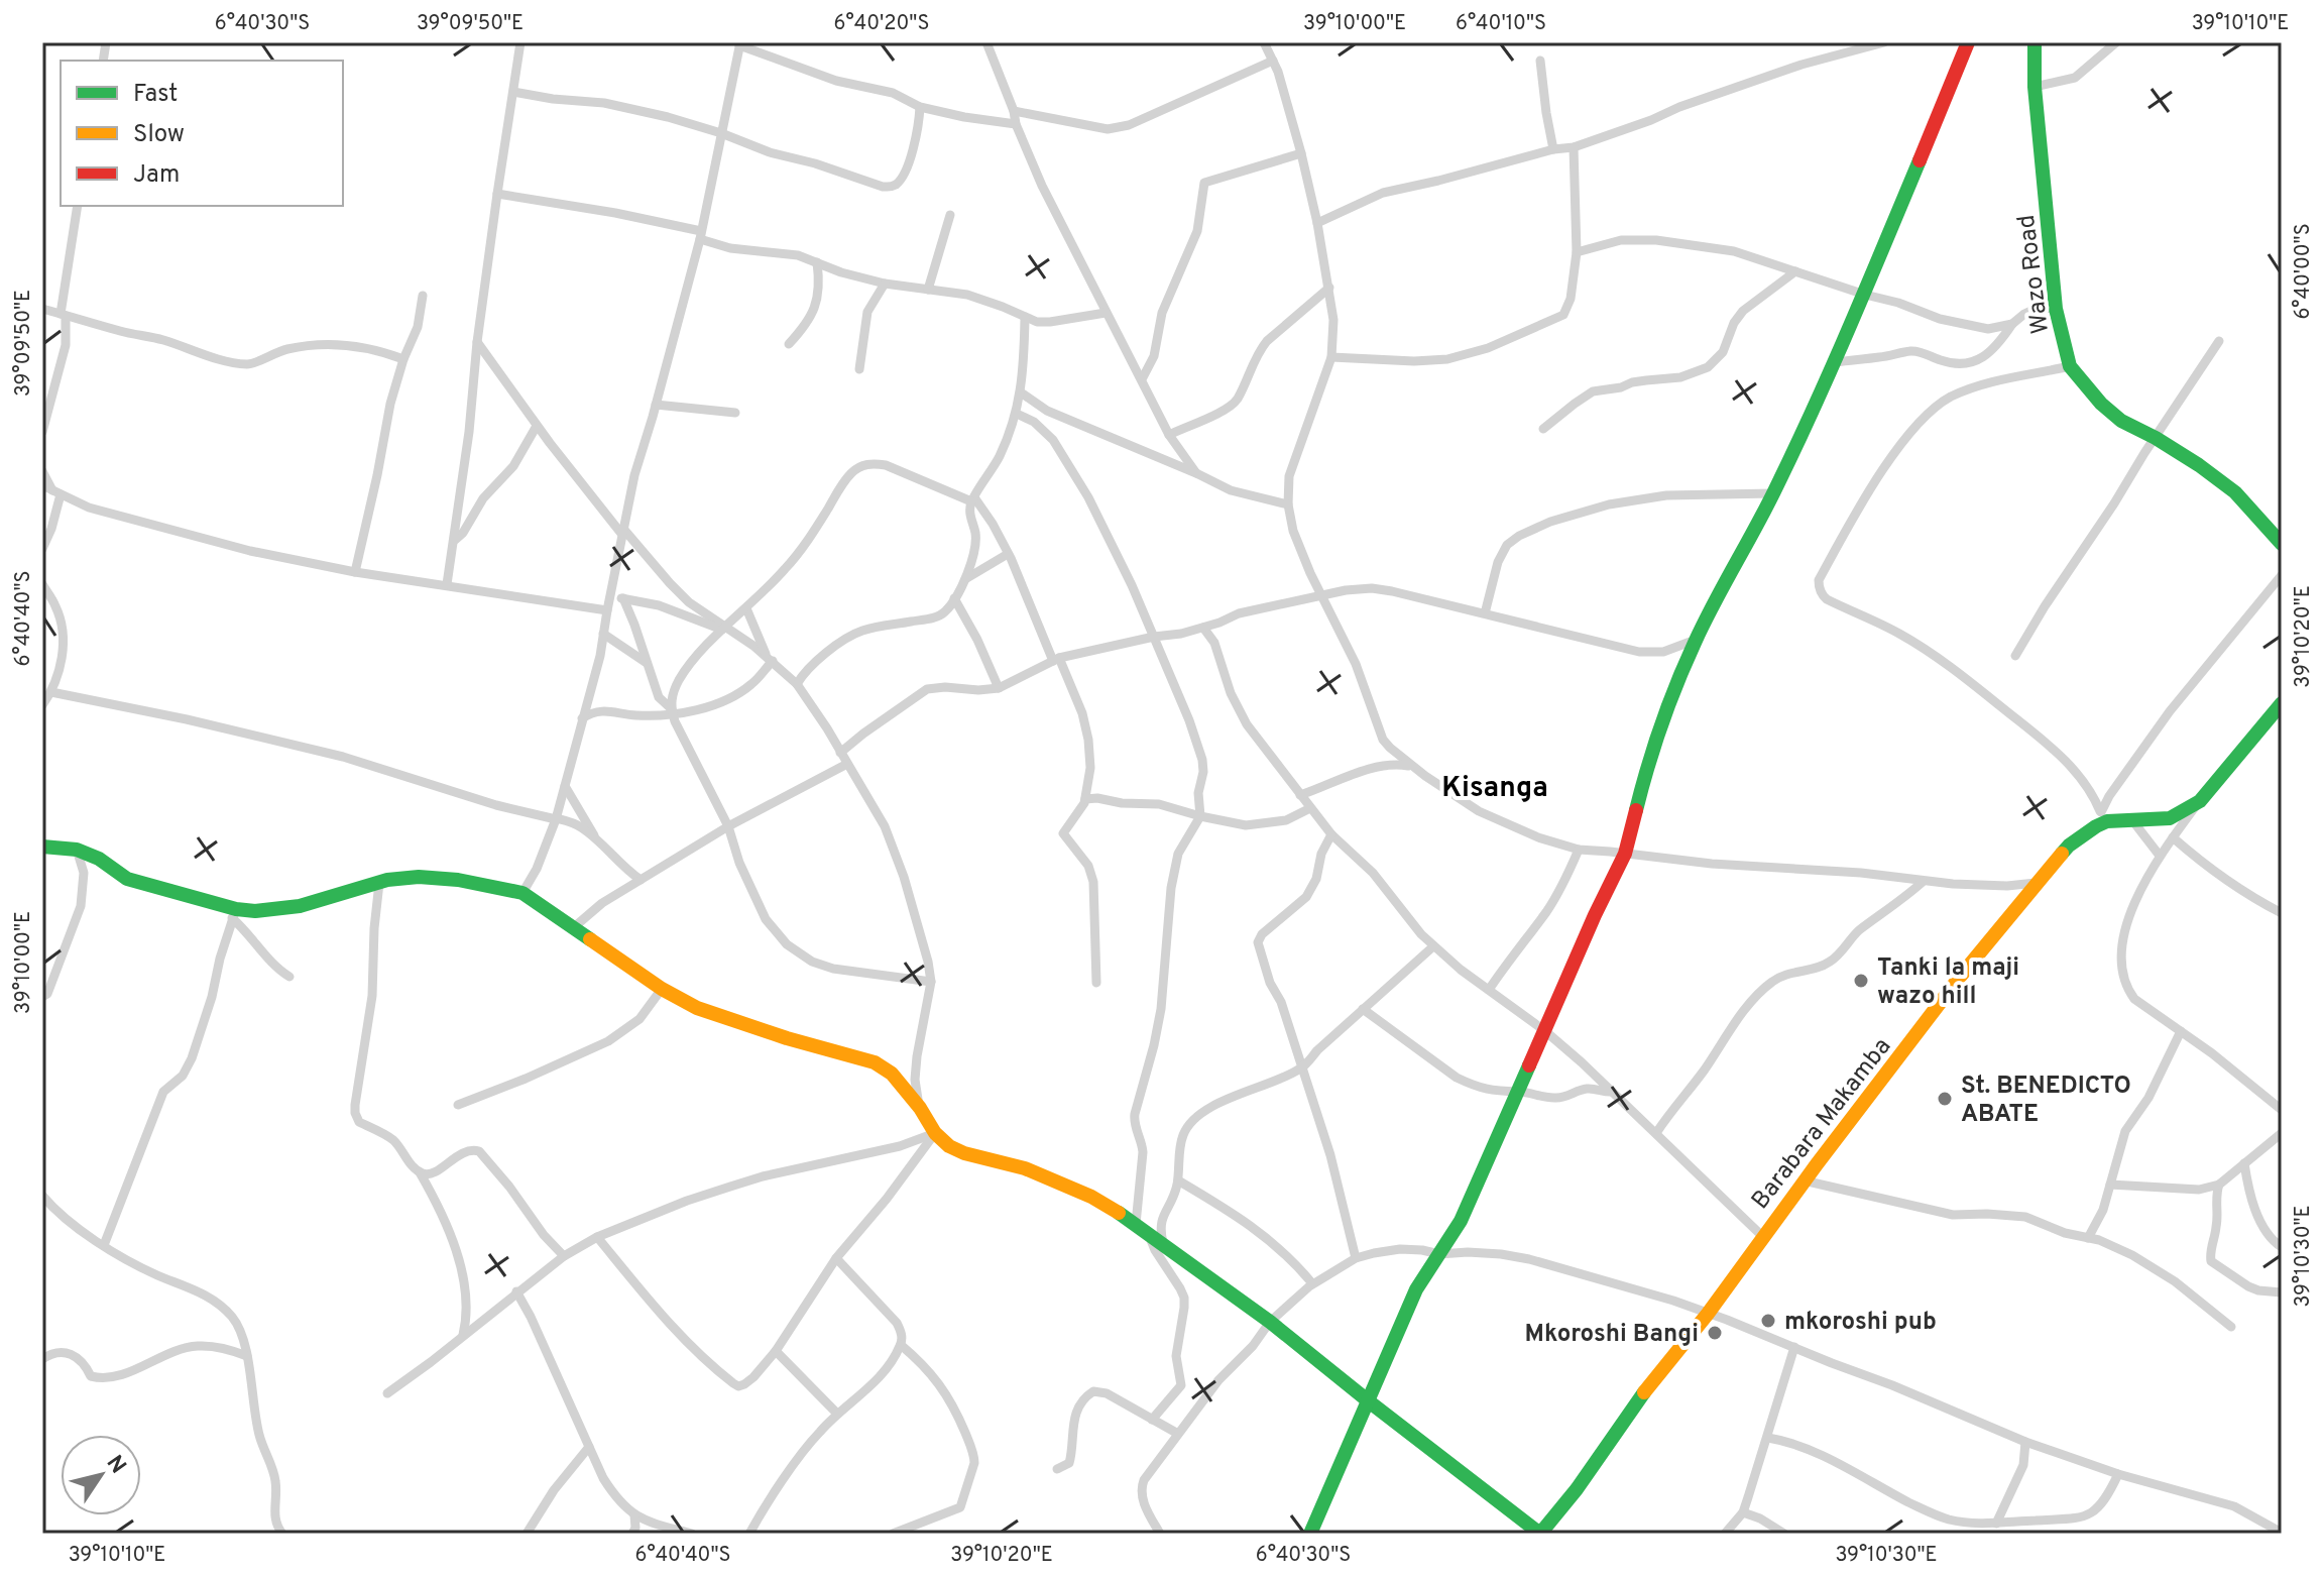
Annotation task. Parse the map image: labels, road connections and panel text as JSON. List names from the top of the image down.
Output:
{
  "streets": {
    "street": ["Wazo Road", "Barabara Makamba"]
  },
  "districts": ["Kisanga"],
  "places": [
    "Tanki la maji wazo hill",
    "St. BENEDICTO ABATE",
    "mkoroshi pub",
    "Mkoroshi Bangi"
  ],
  "legend": ["Fast", "Slow", "Jam"],
  "north": "top right",
  "coordinates": [
    "6°40'30\"S",
    "39°09'50\"E",
    "6°40'20\"S",
    "39°10'00\"E",
    "6°40'10\"S",
    "39°10'10\"E",
    "6°40'00\"S",
    "6°40'40\"S",
    "39°10'20\"E",
    "39°10'30\"E"
  ]
}
